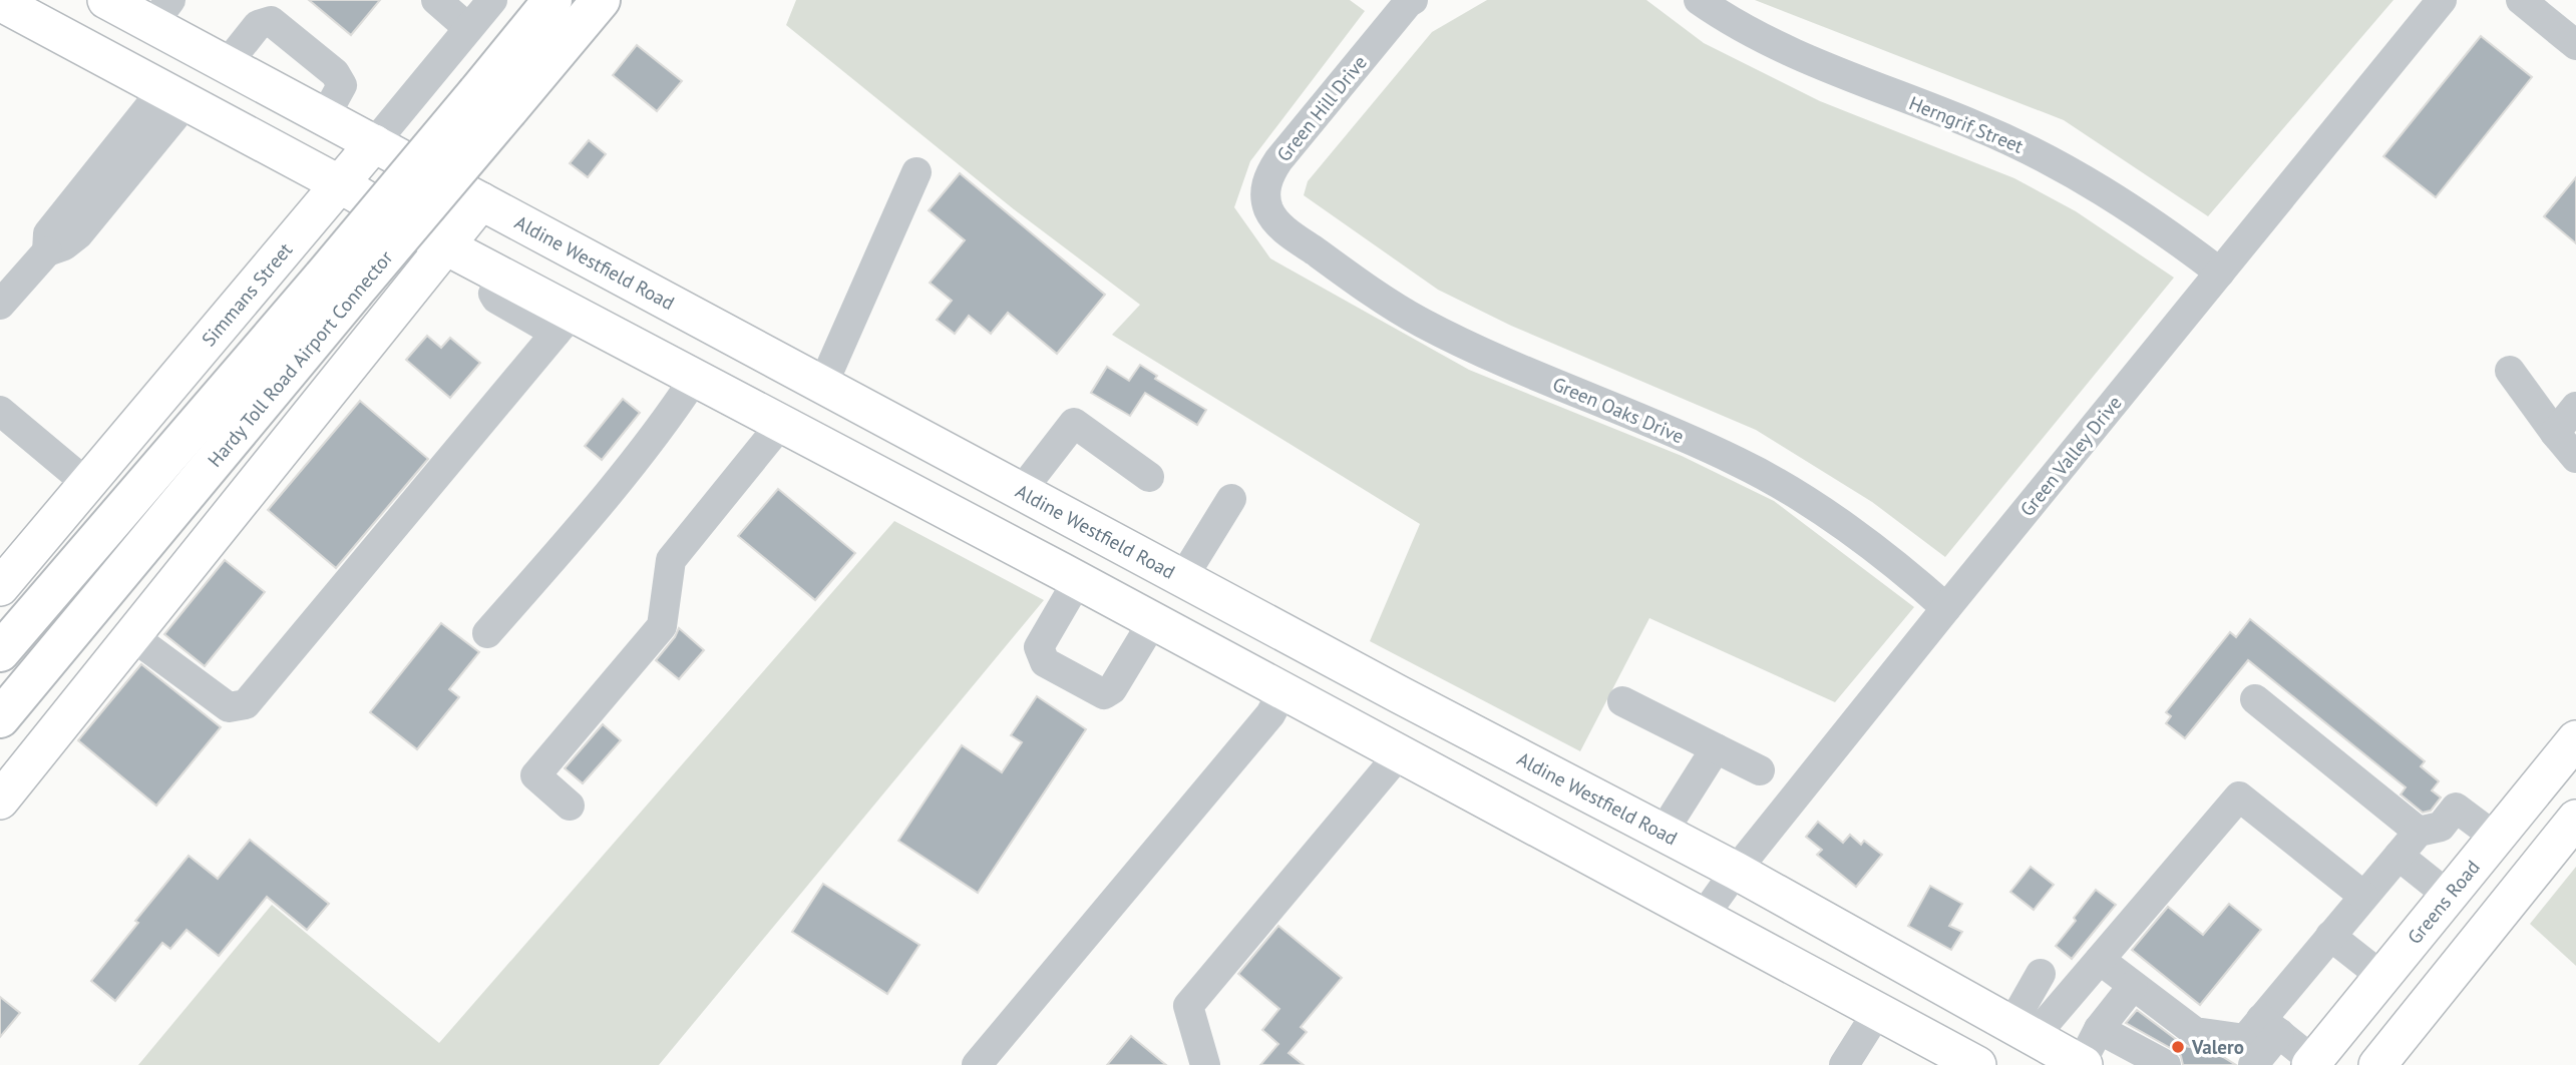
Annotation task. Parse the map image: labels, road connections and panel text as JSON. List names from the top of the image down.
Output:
{
  "streets": {
    "highway": ["Hardy Toll Road Airport Connector"],
    "main road": ["Aldine Westfield Road", "Simmans Street", "Greens Road"],
    "street": [
      "Green Hill Drive",
      "Herngrif Street",
      "Green Oaks Drive",
      "Green Valley Drive"
    ]
  },
  "crossings": [
    ["Green Hill Drive", "Green Oaks Drive"],
    ["Herngrif Street", "Green Valley Drive"],
    ["Aldine Westfield Road", "Simmans Street"],
    ["Aldine Westfield Road", "Green Valley Drive"],
    ["Green Oaks Drive", "Green Valley Drive"]
  ],
  "places": ["Valero"]
}
